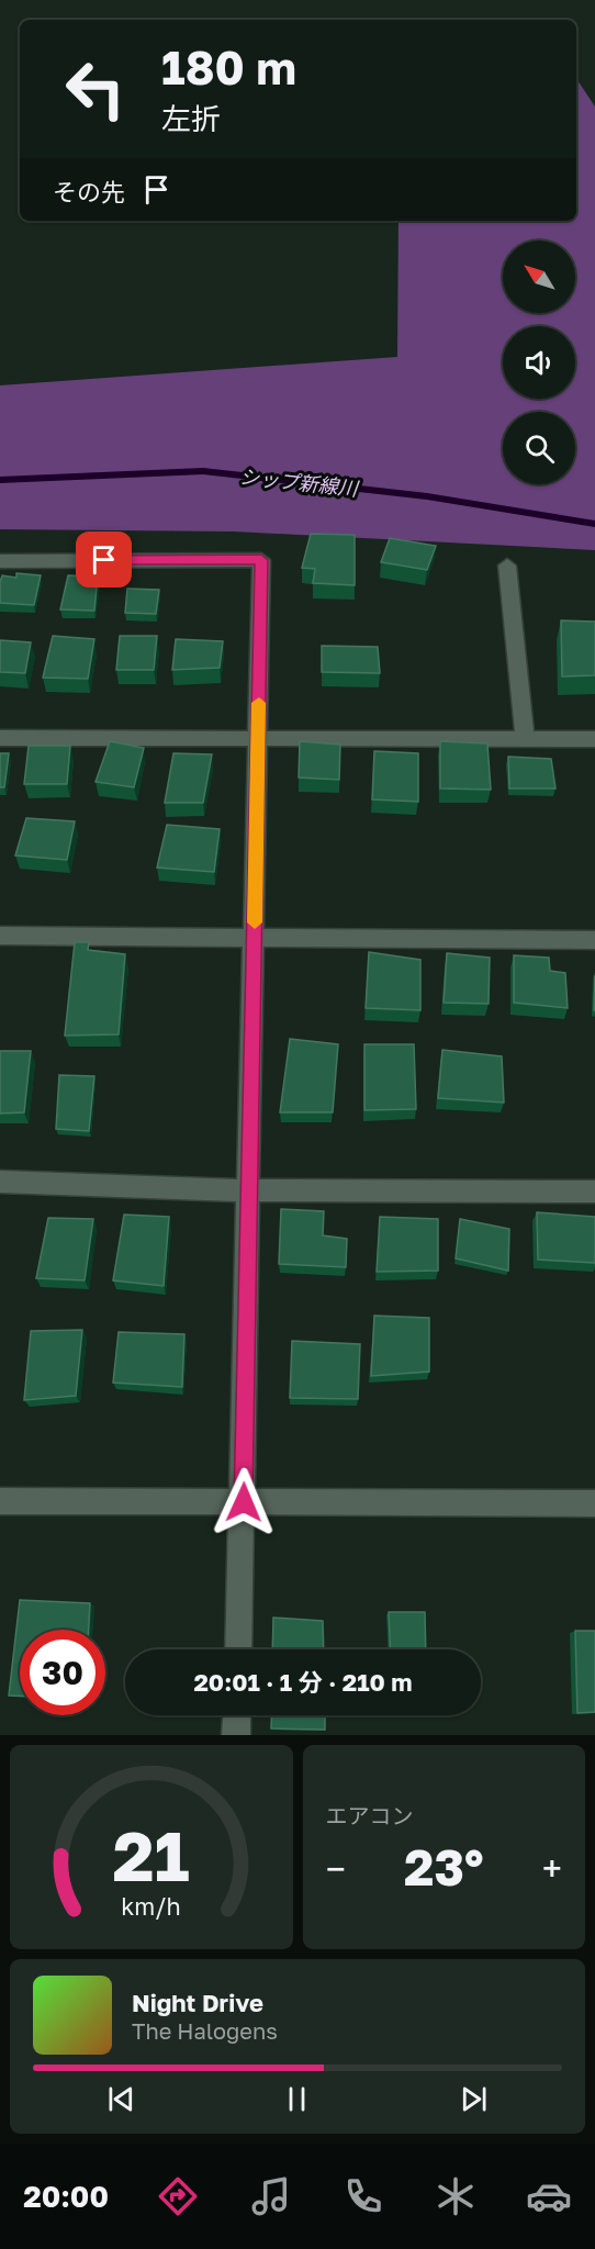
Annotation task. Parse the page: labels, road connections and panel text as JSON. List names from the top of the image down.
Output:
{
  "water": ["シップ新線川"],
  "north": "top left",
  "page": {
    "turn": ["180 m", "左折"],
    "then": "その先",
    "limit": "30",
    "trip": "20:01 · 1 分 · 210 m",
    "tile": "エアコン",
    "heat": ["−", "23°", "+"],
    "song": ["Night Drive", "The Halogens"],
    "tabs": "20:00",
    "gauge": ["21", "km/h"]
  }
}
